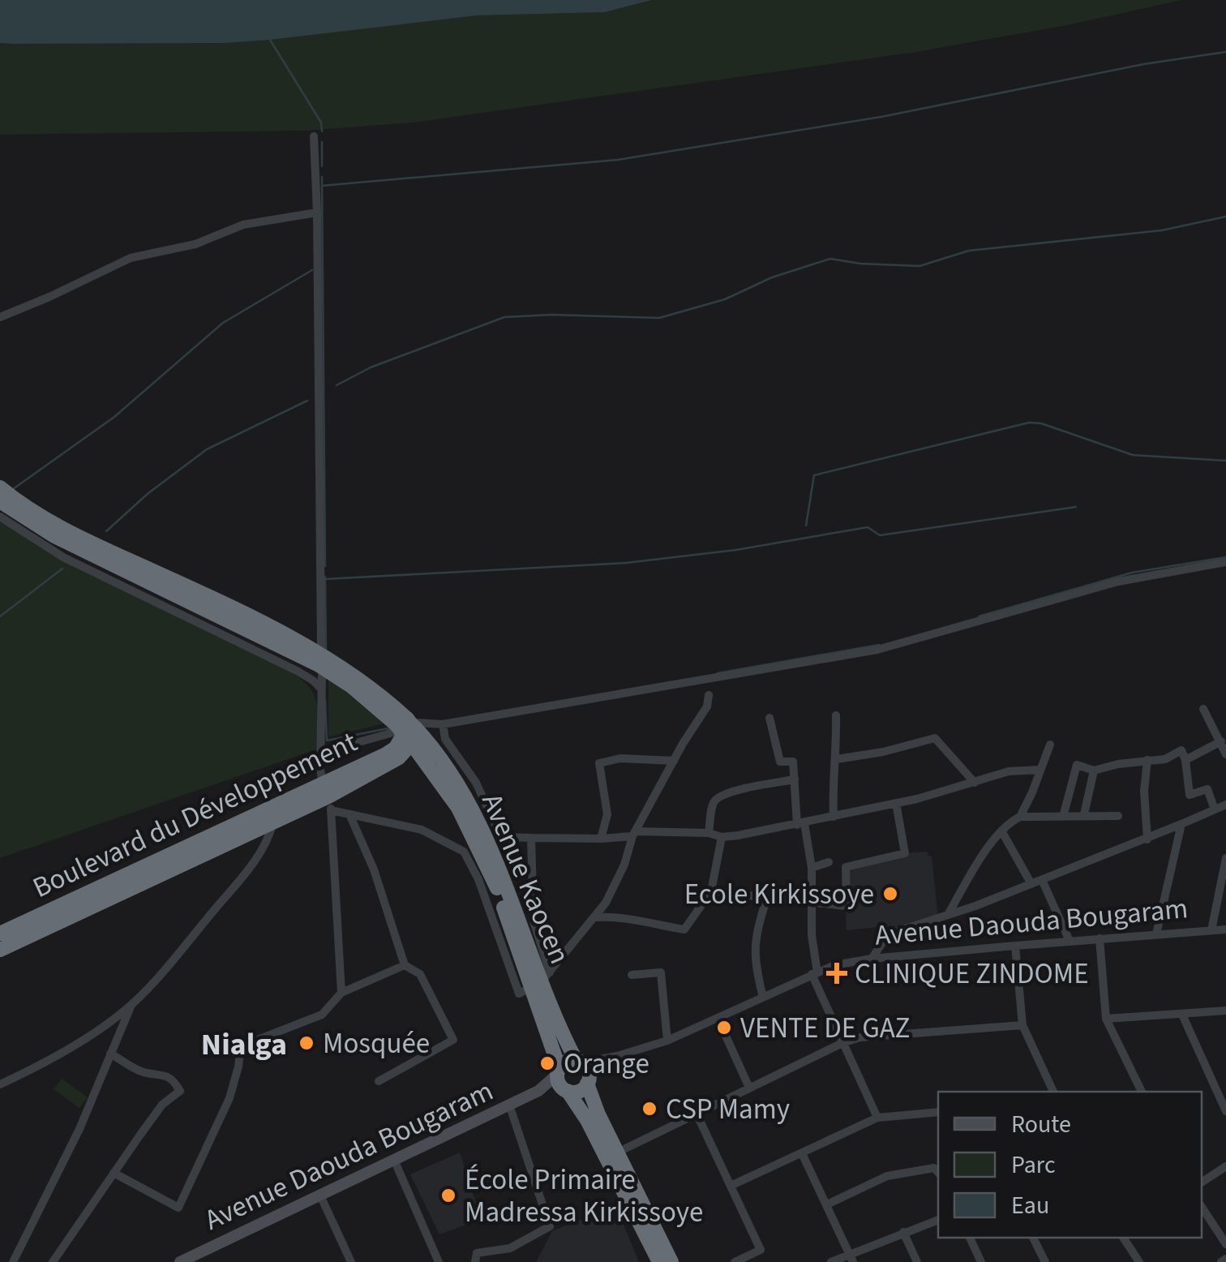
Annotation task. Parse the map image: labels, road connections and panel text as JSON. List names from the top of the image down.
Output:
{
  "streets": {
    "highway": ["Boulevard du Développement", "Avenue Kaocen"],
    "street": ["Avenue Daouda Bougaram"]
  },
  "crossings": [
    ["Boulevard du Développement", "Avenue Kaocen"],
    ["Avenue Kaocen", "Avenue Daouda Bougaram"]
  ],
  "districts": ["Nialga"],
  "places": {
    "other": [
      "Ecole Kirkissoye",
      "VENTE DE GAZ",
      "Mosquée",
      "Orange",
      "CSP Mamy",
      "École Primaire Madressa Kirkissoye"
    ],
    "health": ["CLINIQUE ZINDOME"]
  },
  "legend": ["Route", "Parc", "Eau"]
}
